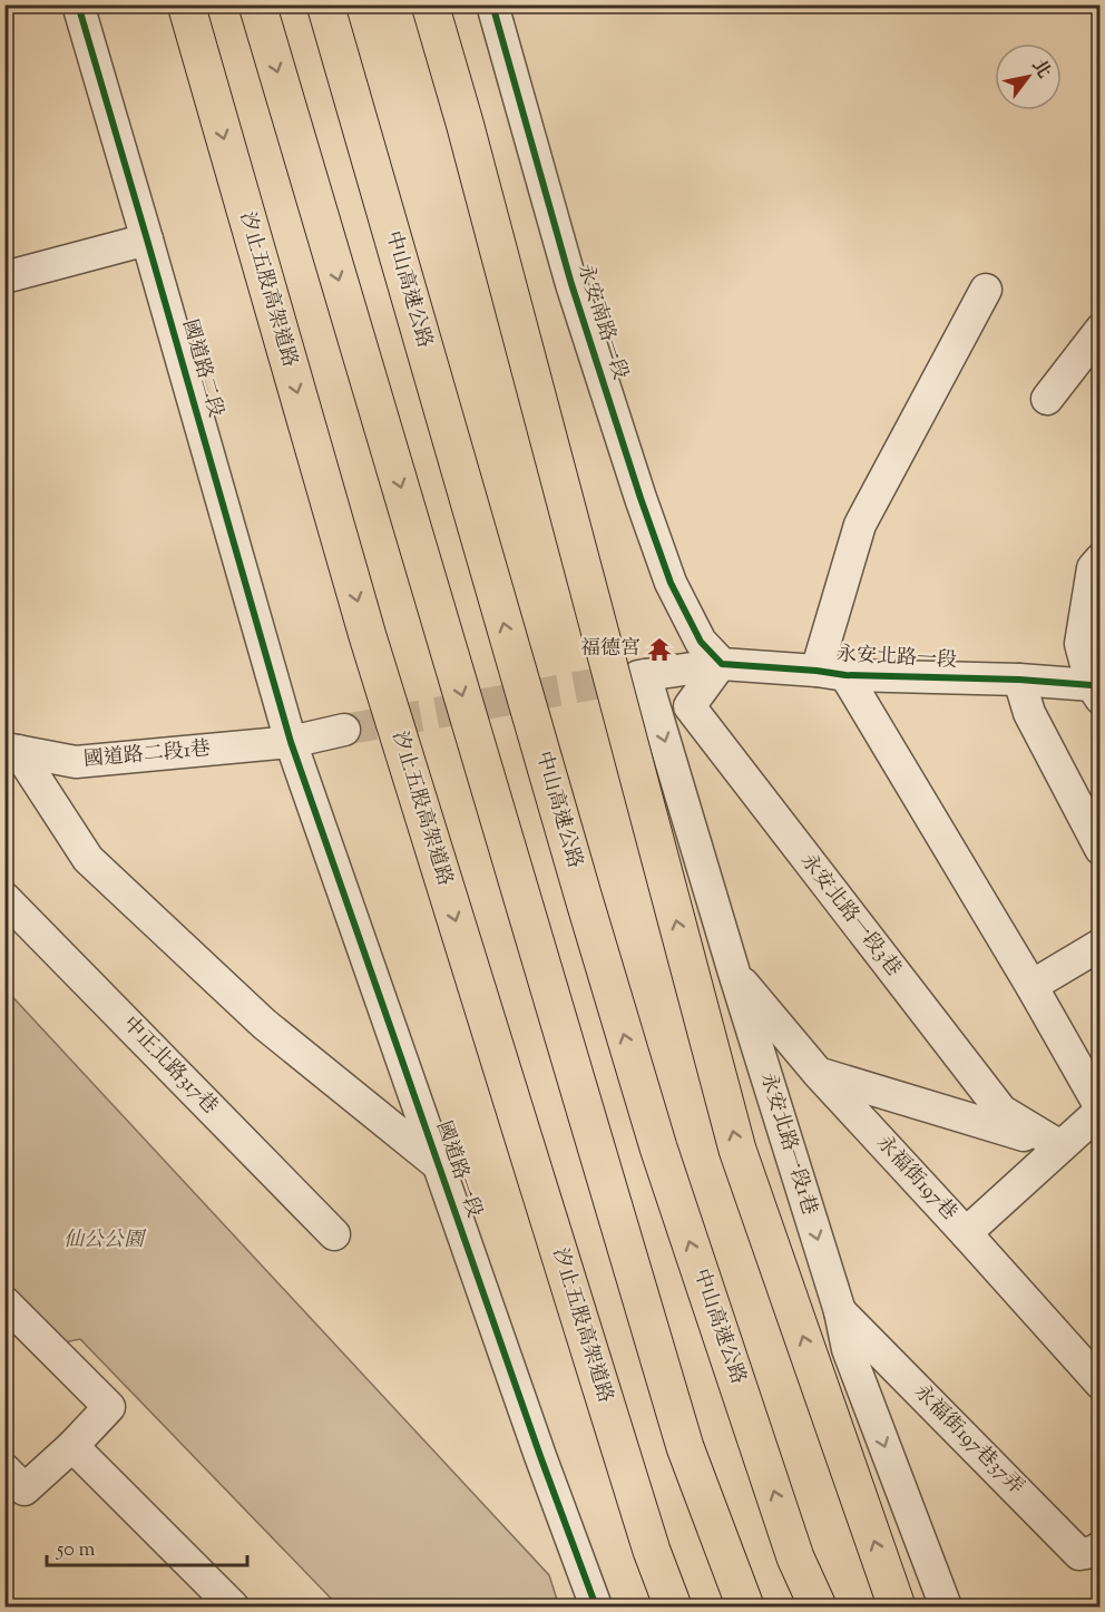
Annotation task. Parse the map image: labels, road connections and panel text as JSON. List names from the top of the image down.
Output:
{
  "streets": {
    "highway": ["汐止五股高架道路", "中山高速公路"],
    "street": [
      "永安南路一段",
      "國道路二段",
      "永安北路一段",
      "國道路二段1巷",
      "永安北路一段3巷",
      "中正北路317巷",
      "永安北路一段1巷",
      "國道路一段",
      "永福街197巷",
      "永福街197巷37弄"
    ]
  },
  "crossings": [
    ["永安南路一段", "永安北路一段"],
    ["永安南路一段", "永安北路一段3巷"],
    ["國道路二段", "國道路二段1巷"],
    ["國道路二段", "國道路一段"],
    ["永安北路一段", "永安北路一段3巷"],
    ["永安北路一段", "永安北路一段1巷"],
    ["國道路二段1巷", "國道路一段"],
    ["永安北路一段1巷", "永福街197巷"],
    ["永安北路一段1巷", "永福街197巷37弄"]
  ],
  "parks": ["仙公公園"],
  "places": {
    "temple": ["福德宮"]
  },
  "scale_bar": "50 m",
  "north": "top right"
}
